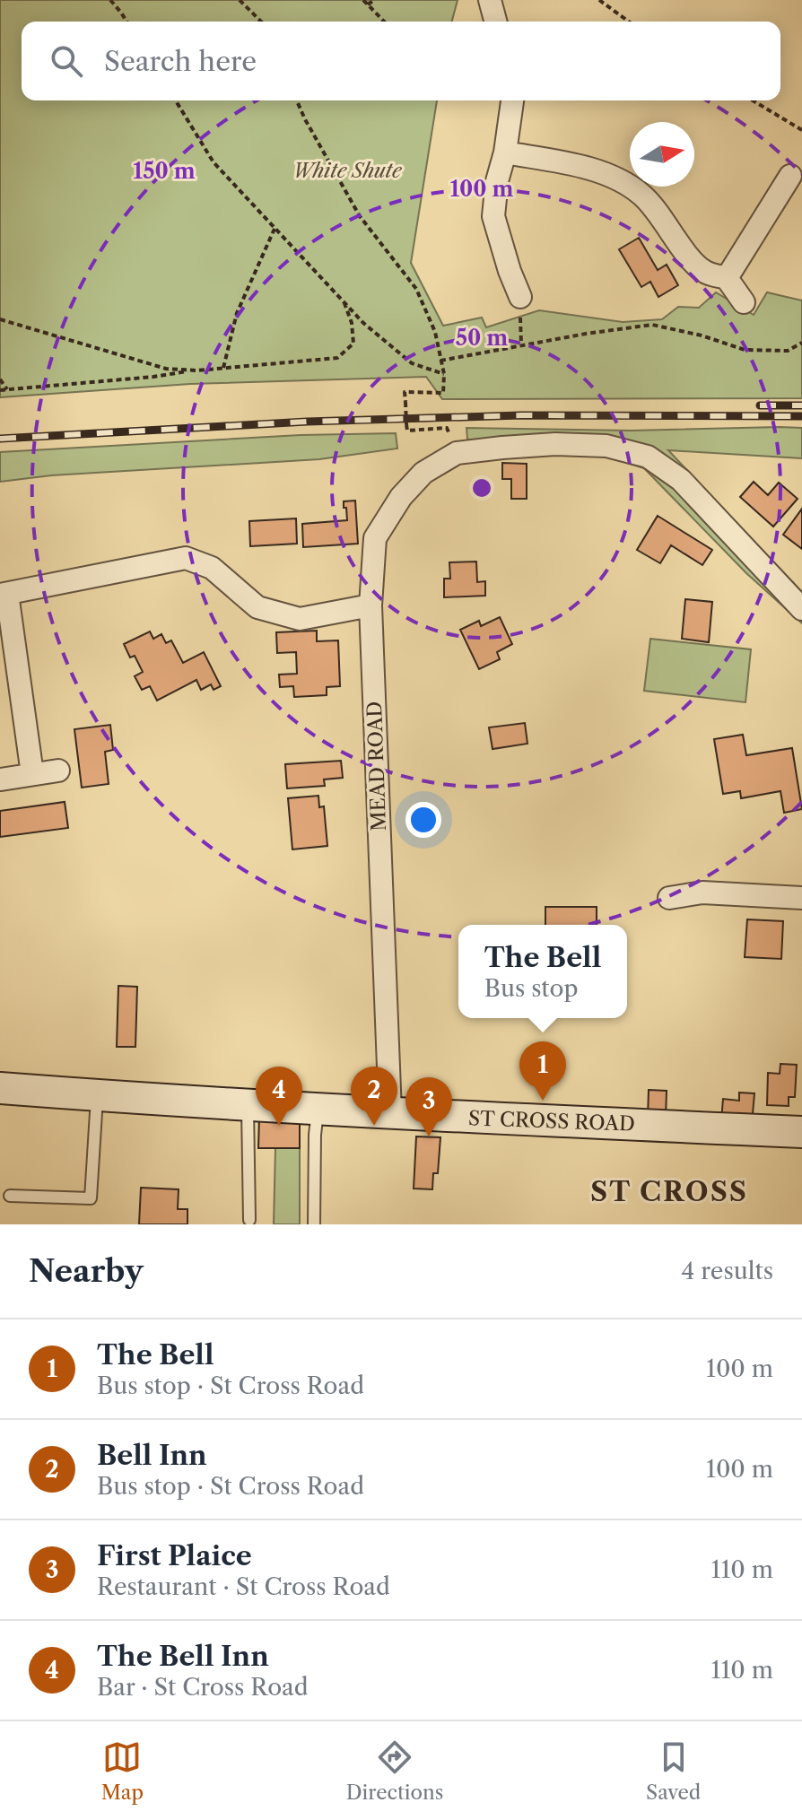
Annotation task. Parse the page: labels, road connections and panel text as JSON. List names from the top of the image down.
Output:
{
  "streets": {
    "main road": ["ST CROSS ROAD"],
    "street": ["MEAD ROAD"]
  },
  "crossings": [
    ["MEAD ROAD", "ST CROSS ROAD"]
  ],
  "districts": ["ST CROSS"],
  "parks": ["White Shute"],
  "north": "right",
  "page": {
    "search": "Search here",
    "popup": ["The Bell", "Bus stop"],
    "pins": [
      "1",
      "2",
      "4",
      "3"
    ],
    "heading": ["Nearby", "4 results"],
    "list": [
      {
        "mark": "1",
        "name": "The Bell",
        "note": "Bus stop · St Cross Road",
        "value": "100 m"
      },
      {
        "mark": "2",
        "name": "Bell Inn",
        "note": "Bus stop · St Cross Road",
        "value": "100 m"
      },
      {
        "mark": "3",
        "name": "First Plaice",
        "note": "Restaurant · St Cross Road",
        "value": "110 m"
      },
      {
        "mark": "4",
        "name": "The Bell Inn",
        "note": "Bar · St Cross Road",
        "value": "110 m"
      }
    ],
    "nav": ["Map", "Directions", "Saved"]
  },
  "rings": ["150 m", "100 m", "50 m"]
}
